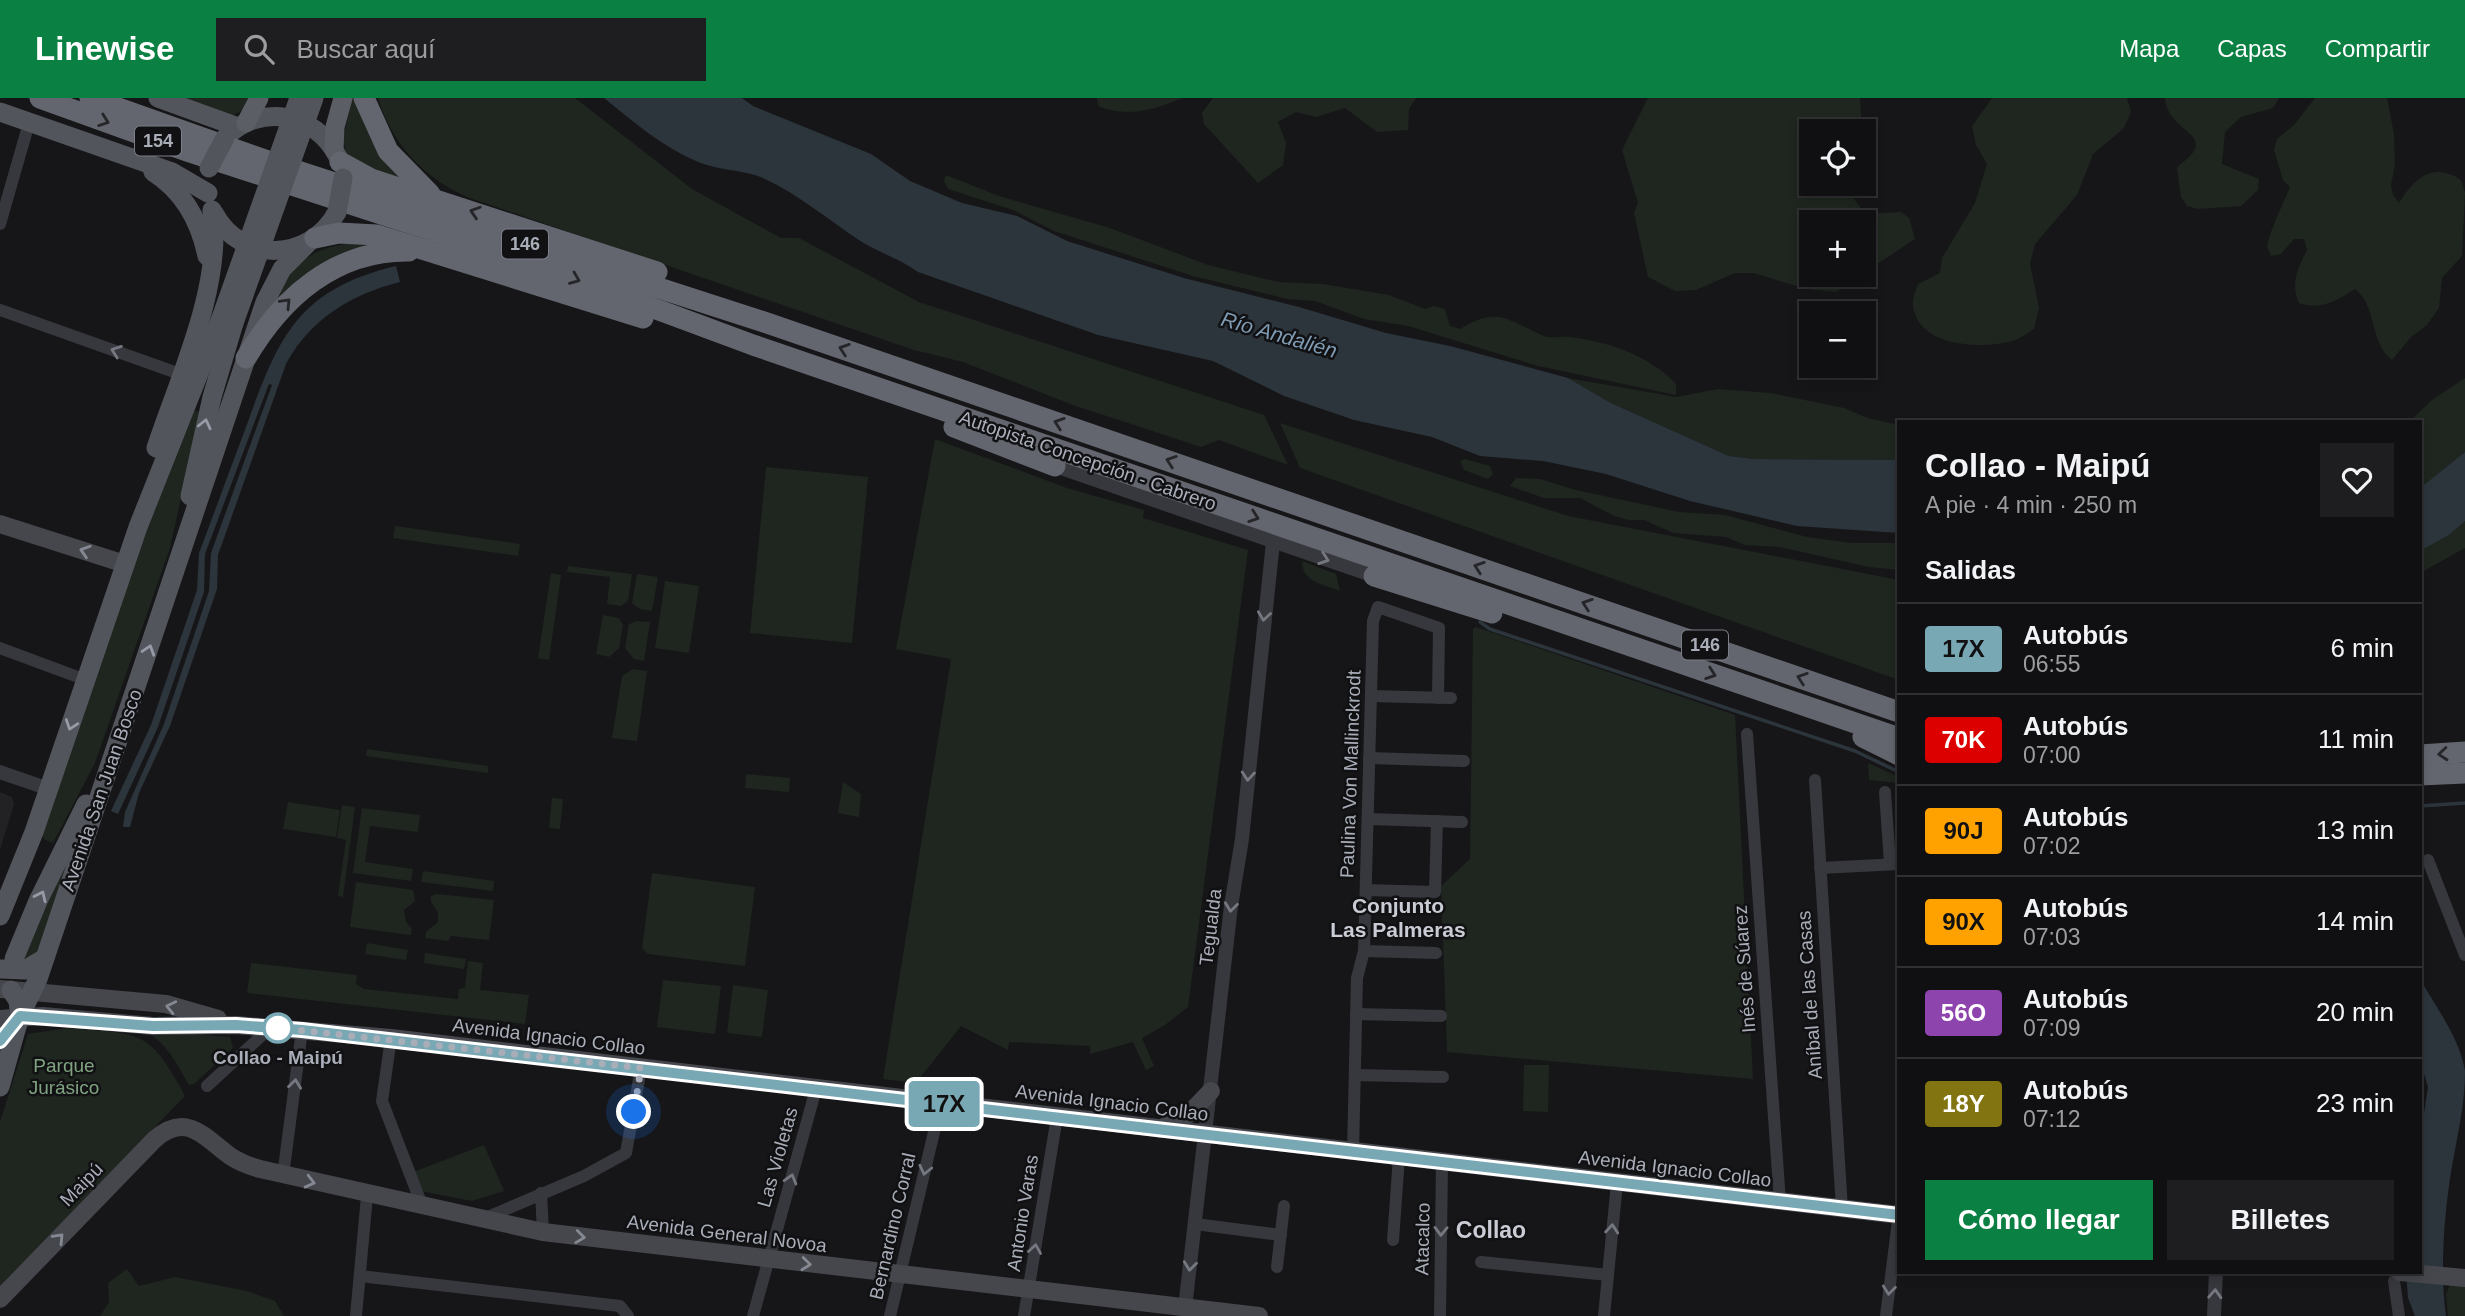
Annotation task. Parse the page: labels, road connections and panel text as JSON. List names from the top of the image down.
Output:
{
  "streets": {
    "highway": ["154", "146", "Autopista Concepción - Cabrero"],
    "main road": [
      "Avenida San Juan Bosco",
      "Avenida Ignacio Collao",
      "Maipú",
      "Avenida General Novoa"
    ],
    "street": [
      "Paulina Von Mallinckrodt",
      "Tegualda",
      "Inés de Súarez",
      "Aníbal de las Casas",
      "Las Violetas",
      "Antonio Varas",
      "Bernardino Corral",
      "Atacalco"
    ]
  },
  "crossings": [
    ["154", "Autopista Concepción - Cabrero"],
    ["Paulina Von Mallinckrodt", "Avenida Ignacio Collao"],
    ["Avenida San Juan Bosco", "Avenida Ignacio Collao"],
    ["Tegualda", "Avenida Ignacio Collao"],
    ["Tegualda", "Avenida General Novoa"],
    ["Inés de Súarez", "Avenida Ignacio Collao"],
    ["Aníbal de las Casas", "Avenida Ignacio Collao"],
    ["Avenida Ignacio Collao", "Las Violetas"],
    ["Avenida Ignacio Collao", "Antonio Varas"],
    ["Avenida Ignacio Collao", "Bernardino Corral"],
    ["Avenida Ignacio Collao", "Atacalco"],
    ["Las Violetas", "Avenida General Novoa"],
    ["Maipú", "Avenida General Novoa"],
    ["Antonio Varas", "Avenida General Novoa"],
    ["Bernardino Corral", "Avenida General Novoa"]
  ],
  "one_way": [
    "Tegualda",
    "Las Violetas",
    "Maipú",
    "Antonio Varas",
    "Bernardino Corral",
    "Avenida General Novoa"
  ],
  "districts": ["Conjunto Las Palmeras", "Collao"],
  "water": ["Río Andalién"],
  "parks": ["Parque Jurásico"],
  "places": ["Collao - Maipú"],
  "lines": ["bus line 17X"],
  "page": {
    "header": "Linewise",
    "search": "Buscar aquí",
    "nav": ["Mapa", "Capas", "Compartir"],
    "on_map": "17X",
    "map_buttons": ["+", "−"],
    "heading": [
      ["Collao - Maipú", "A pie · 4 min · 250 m"],
      "Salidas"
    ],
    "list": [
      {
        "mark": "17X",
        "name": "Autobús",
        "note": "06:55",
        "value": "6 min"
      },
      {
        "mark": "70K",
        "name": "Autobús",
        "note": "07:00",
        "value": "11 min"
      },
      {
        "mark": "90J",
        "name": "Autobús",
        "note": "07:02",
        "value": "13 min"
      },
      {
        "mark": "90X",
        "name": "Autobús",
        "note": "07:03",
        "value": "14 min"
      },
      {
        "mark": "56O",
        "name": "Autobús",
        "note": "07:09",
        "value": "20 min"
      },
      {
        "mark": "18Y",
        "name": "Autobús",
        "note": "07:12",
        "value": "23 min"
      }
    ],
    "buttons": ["Cómo llegar", "Billetes"]
  }
}
